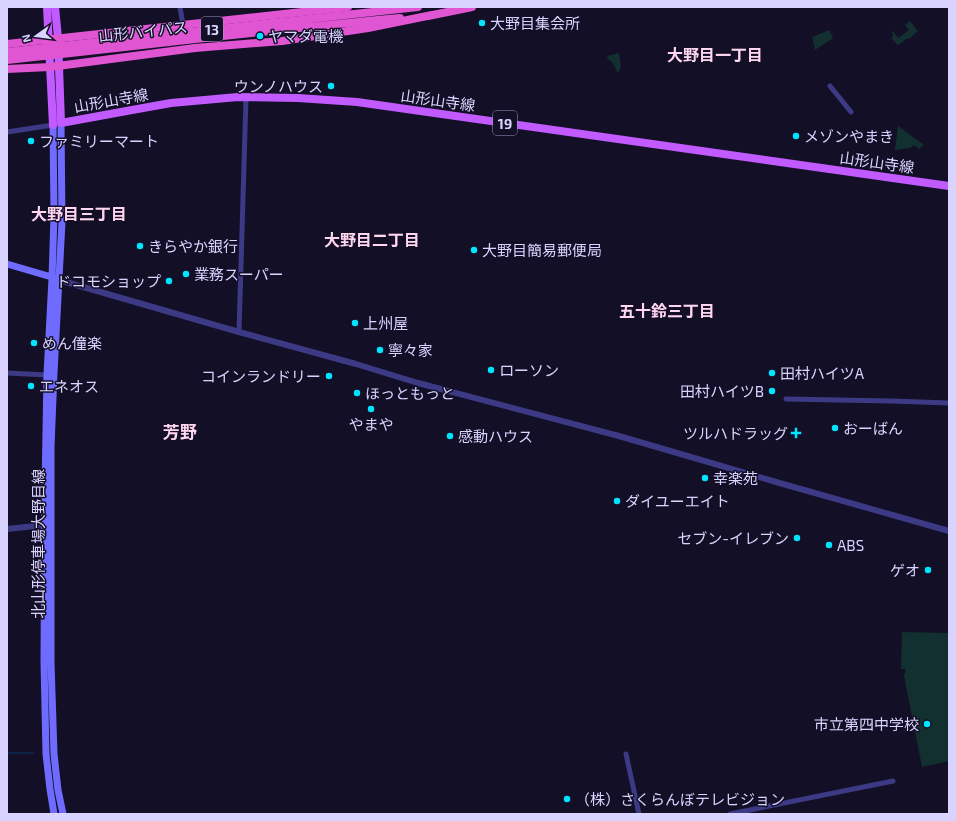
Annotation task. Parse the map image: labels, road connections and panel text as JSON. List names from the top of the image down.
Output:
{
  "streets": {
    "highway": ["13", "山形バイパス"],
    "main road": ["山形山寺線", "19", "北山形停車場大野目線"]
  },
  "districts": [
    "大野目一丁目",
    "大野目三丁目",
    "大野目二丁目",
    "五十鈴三丁目",
    "芳野"
  ],
  "places": {
    "other": [
      "大野目集会所",
      "ヤマダ電機",
      "ウンノハウス",
      "メゾンやまき",
      "ファミリーマート",
      "きらやか銀行",
      "大野目簡易郵便局",
      "業務スーパー",
      "ドコモショップ",
      "上州屋",
      "めん僮楽",
      "寧々家",
      "ローソン",
      "田村ハイツA",
      "コインランドリー",
      "エネオス",
      "田村ハイツB",
      "ほっともっと",
      "やまや",
      "おーばん",
      "感動ハウス",
      "幸楽苑",
      "ダイユーエイト",
      "セブン-イレブン",
      "ABS",
      "ゲオ",
      "市立第四中学校",
      "（株）さくらんぼテレビジョン"
    ],
    "health": ["ツルハドラッグ"]
  },
  "north": "left"
}
